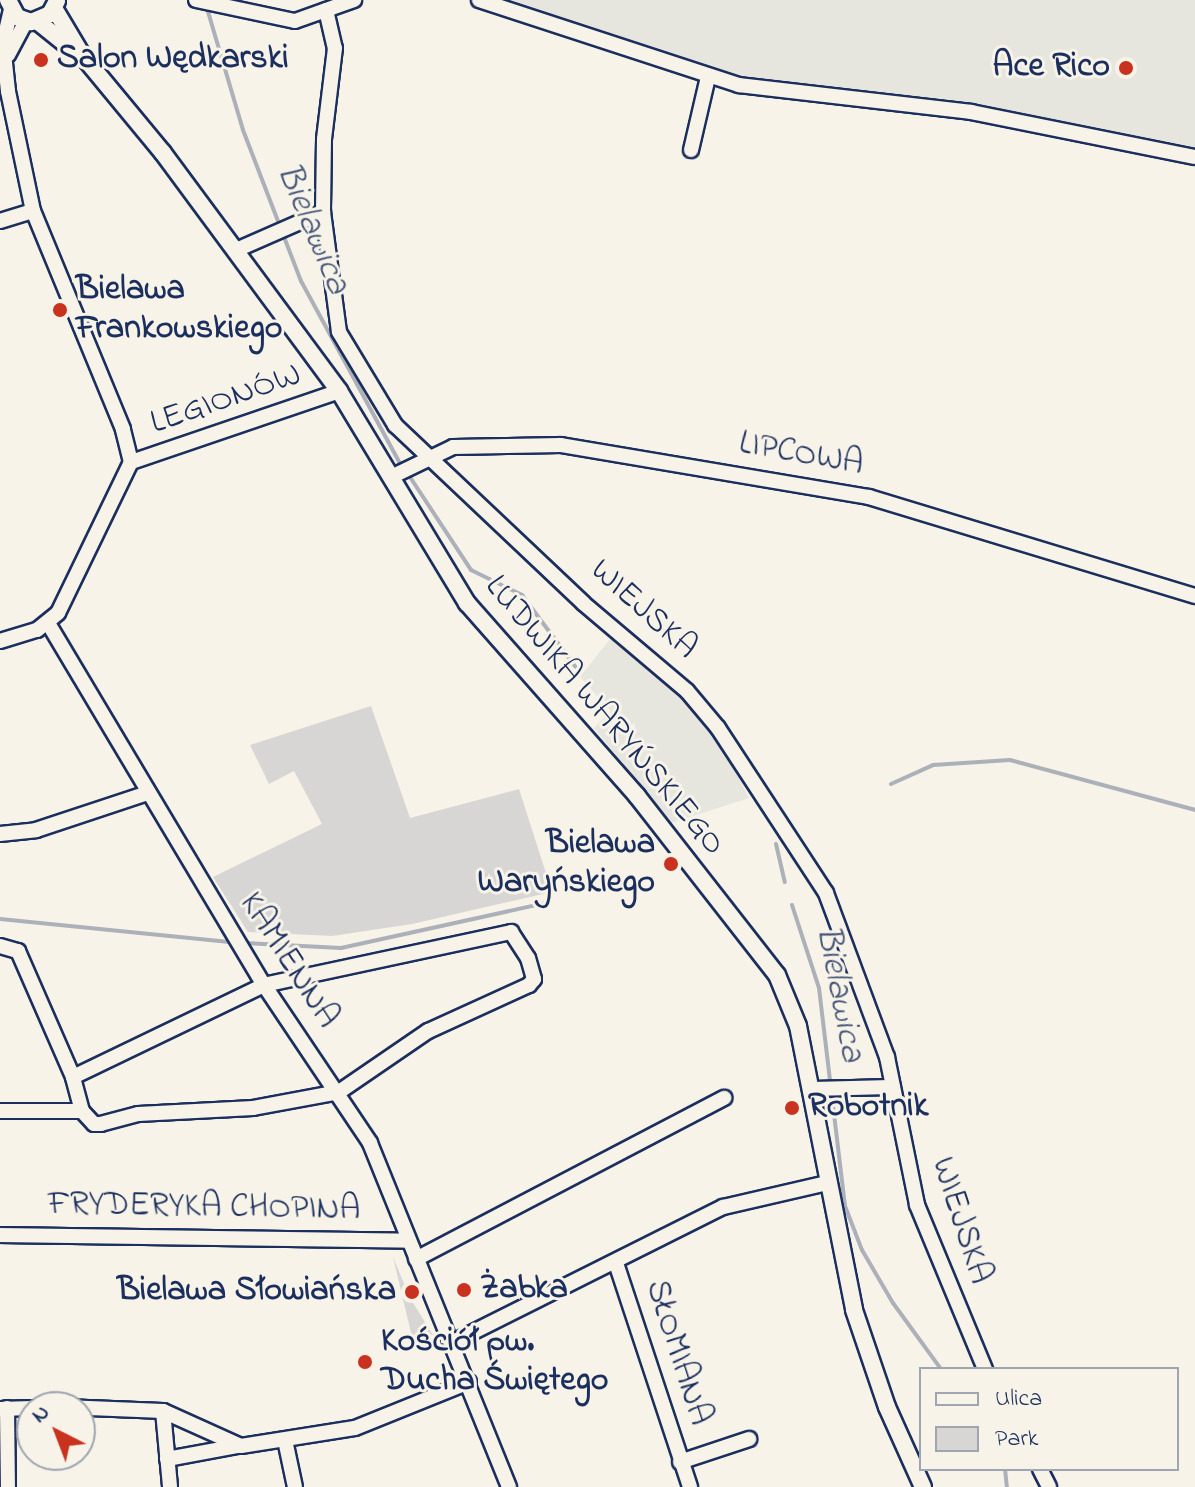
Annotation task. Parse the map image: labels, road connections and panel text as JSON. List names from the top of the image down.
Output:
{
  "streets": {
    "main road": ["LUDWIKA WARYŃSKIEGO"],
    "street": [
      "LEGIONÓW",
      "LIPCOWA",
      "WIEJSKA",
      "KAMIENNA",
      "FRYDERYKA CHOPINA",
      "SŁOMIANA"
    ]
  },
  "crossings": [
    ["LEGIONÓW", "LUDWIKA WARYŃSKIEGO"],
    ["LIPCOWA", "WIEJSKA"],
    ["LIPCOWA", "LUDWIKA WARYŃSKIEGO"],
    ["KAMIENNA", "FRYDERYKA CHOPINA"]
  ],
  "water": ["Bielawica"],
  "places": [
    "Salon Wędkarski",
    "Ace Rico",
    "Bielawa Frankowskiego",
    "Bielawa Waryńskiego",
    "Robotnik",
    "Żabka",
    "Bielawa Słowiańska",
    "Kościół pw. Ducha Świętego"
  ],
  "legend": ["Ulica", "Park"],
  "north": "top left"
}
